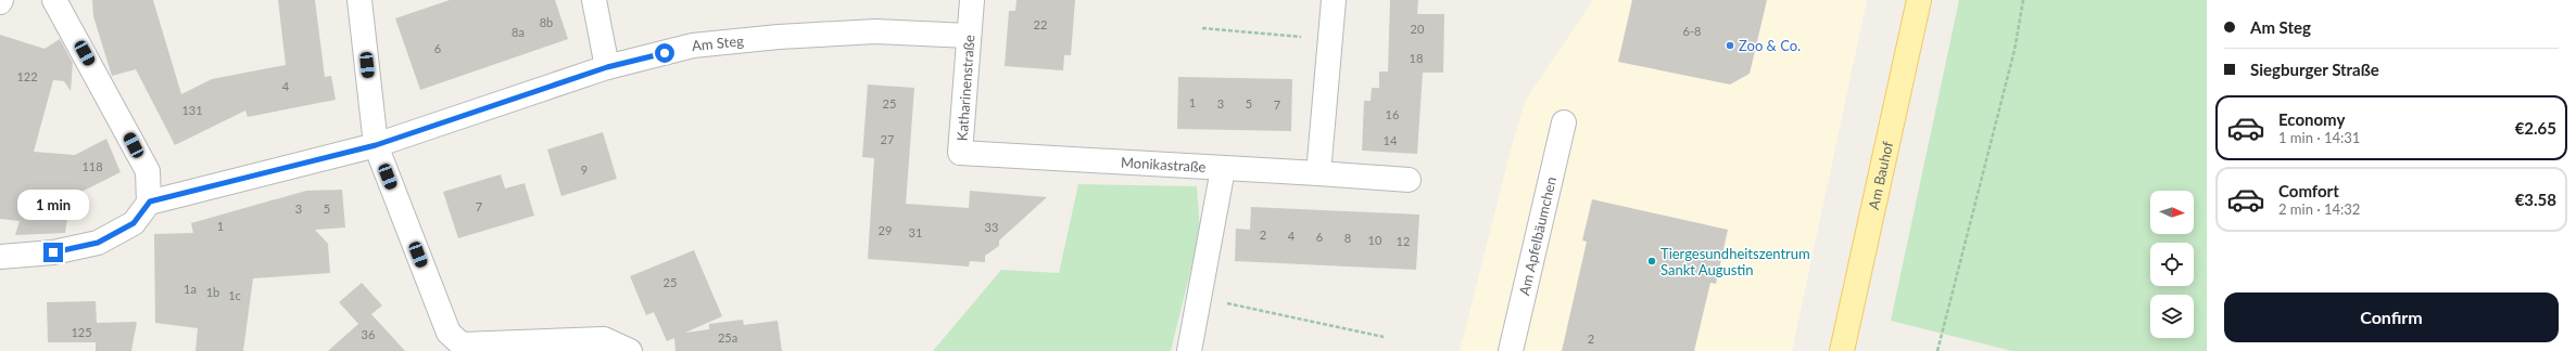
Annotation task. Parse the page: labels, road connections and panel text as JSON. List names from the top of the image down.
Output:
{
  "streets": {
    "main road": ["Am Bauhof"],
    "street": [
      "Am Steg",
      "Katharinenstraße",
      "Monikastraße",
      "Am Apfelbäumchen"
    ]
  },
  "crossings": [
    ["Am Steg", "Katharinenstraße"],
    ["Katharinenstraße", "Monikastraße"]
  ],
  "places": ["Zoo & Co.", "Tiergesundheitszentrum Sankt Augustin"],
  "house_numbers": [
    "8b",
    "22",
    "20",
    "6-8",
    "8a",
    "6",
    "18",
    "122",
    "4",
    "1",
    "25",
    "3",
    "5",
    "7",
    "131",
    "16",
    "27",
    "14",
    "118",
    "9",
    "7",
    "3",
    "5",
    "1",
    "33",
    "29",
    "31",
    "2",
    "4",
    "6",
    "8",
    "10",
    "12",
    "25",
    "1a",
    "1b",
    "1c",
    "125",
    "36",
    "25a",
    "2"
  ],
  "north": "right",
  "page": {
    "banner": ["Am Steg", "Siegburger Straße"],
    "list": [
      {
        "name": "Economy",
        "note": "1 min · 14:31",
        "value": "€2.65"
      },
      {
        "name": "Comfort",
        "note": "2 min · 14:32",
        "value": "€3.58"
      }
    ],
    "bubble": "1 min",
    "buttons": "Confirm"
  }
}
